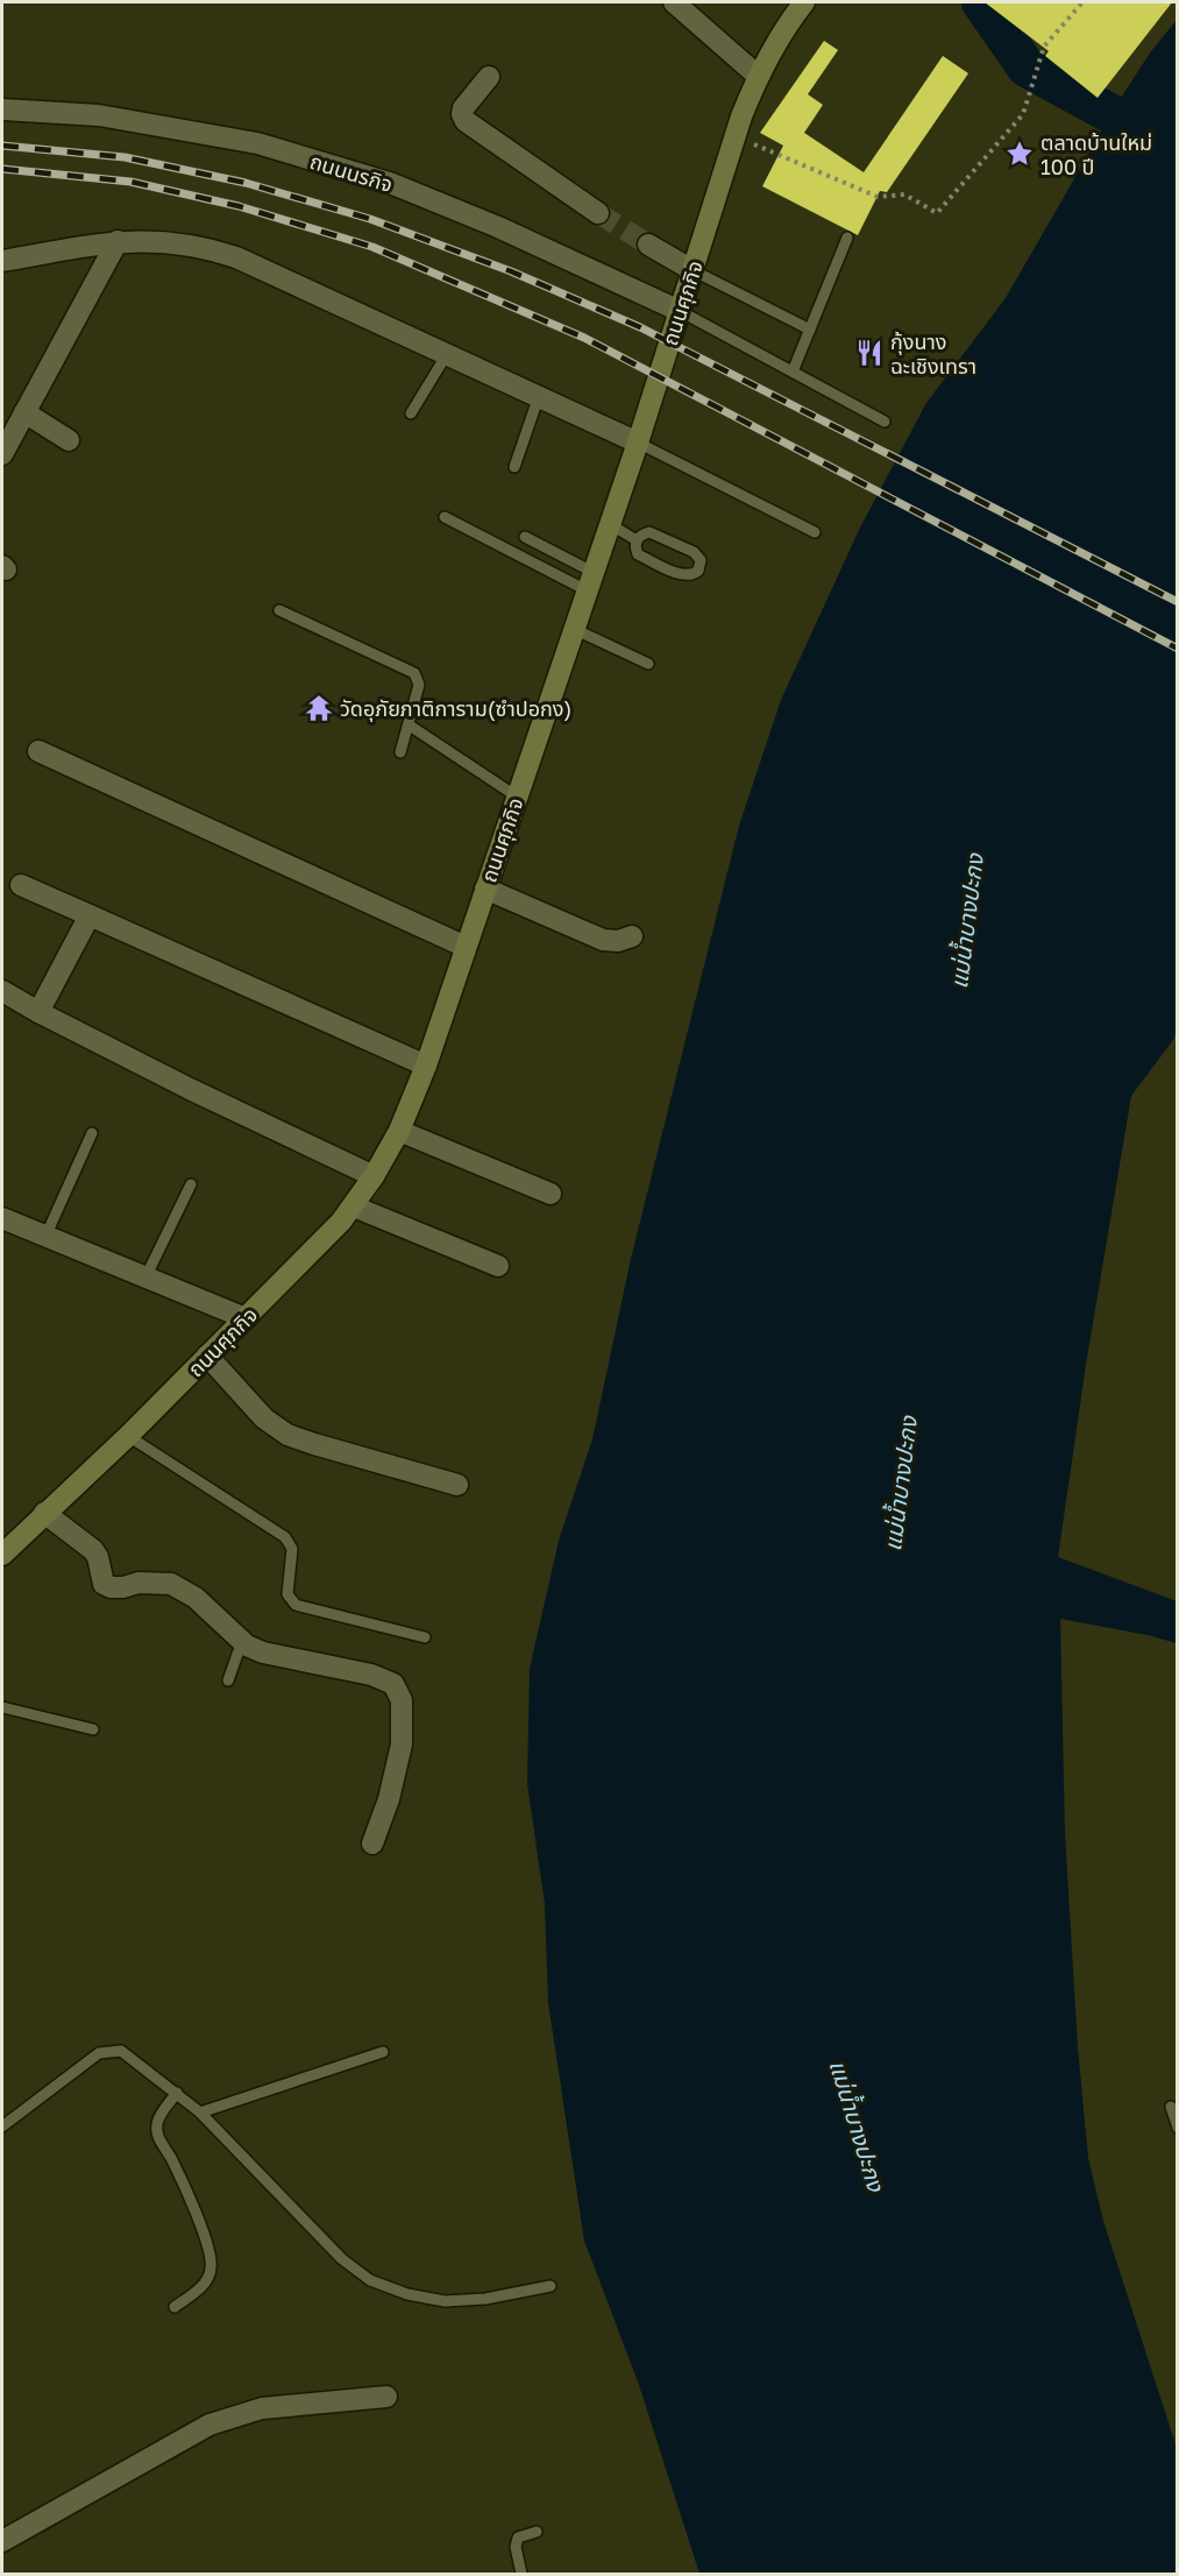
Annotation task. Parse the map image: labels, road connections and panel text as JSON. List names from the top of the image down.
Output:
{
  "streets": {
    "main road": ["ถนนศุภกิจ"],
    "street": ["ถนนนรกิจ"]
  },
  "crossings": [
    ["ถนนนรกิจ", "ถนนศุภกิจ"]
  ],
  "water": ["แม่น้ำบางปะกง"],
  "places": {
    "place": ["ตลาดบ้านใหม่ 100 ปี"],
    "restaurant": ["กุ้งนาง ฉะเชิงเทรา"],
    "temple": ["วัดอุภัยภาติการาม(ซำปอกง)"]
  }
}
